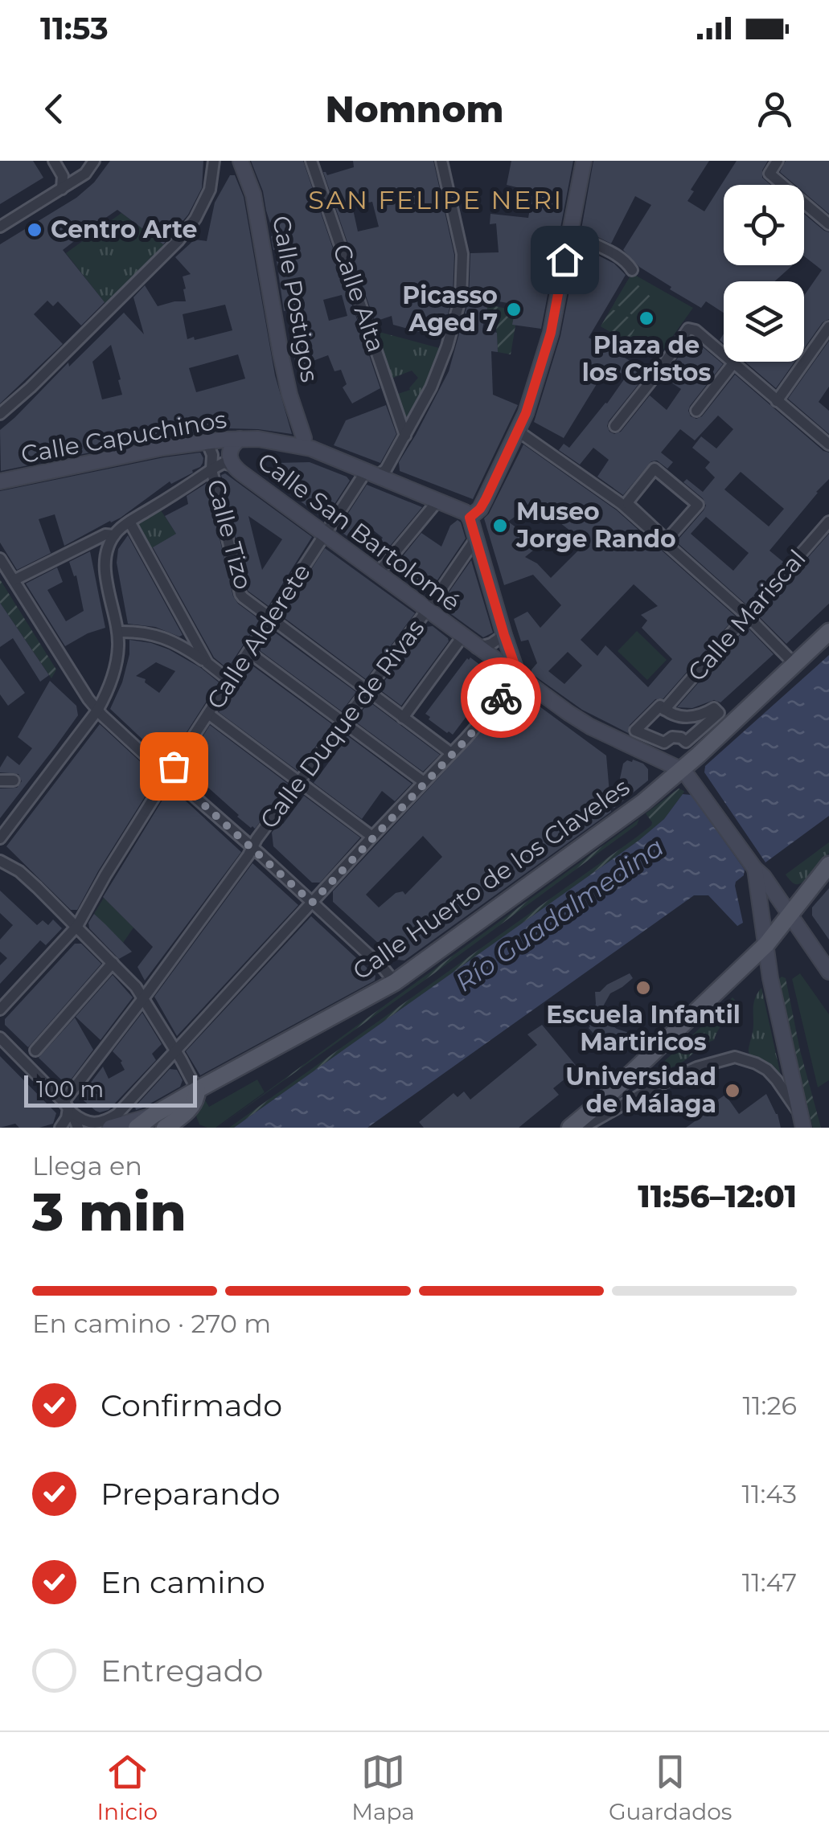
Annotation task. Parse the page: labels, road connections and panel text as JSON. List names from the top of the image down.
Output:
{
  "streets": {
    "main road": [
      "Calle Postigos",
      "Calle Capuchinos",
      "Calle San Bartolomé",
      "Calle Huerto de los Claveles"
    ],
    "street": [
      "Calle Alta",
      "Calle Tizo",
      "Calle Mariscal",
      "Calle Alderete",
      "Calle Duque de Rivas"
    ]
  },
  "crossings": [
    ["Calle Alta", "Calle Alderete"],
    ["Calle Postigos", "Calle Capuchinos"],
    ["Calle Capuchinos", "Calle Tizo"],
    ["Calle Capuchinos", "Calle Alderete"],
    ["Calle San Bartolomé", "Calle Tizo"],
    ["Calle San Bartolomé", "Calle Alderete"],
    ["Calle San Bartolomé", "Calle Duque de Rivas"],
    ["Calle San Bartolomé", "Calle Huerto de los Claveles"],
    ["Calle Tizo", "Calle Alderete"],
    ["Calle Tizo", "Calle Duque de Rivas"]
  ],
  "districts": ["SAN FELIPE NERI"],
  "water": ["Río Guadalmedina"],
  "places": [
    "Centro Arte",
    "Picasso Aged 7",
    "Plaza de los Cristos",
    "Museo Jorge Rando",
    "Escuela Infantil Martiricos",
    "Universidad de Málaga"
  ],
  "scale_bar": "100 m",
  "page": {
    "status": "11:53",
    "header": "Nomnom",
    "scale": "100 m",
    "heading": ["3 min", "Llega en", "11:56–12:01"],
    "bar": "En camino · 270 m",
    "list": [
      ["Confirmado", "11:26"],
      ["Preparando", "11:43"],
      ["En camino", "11:47"],
      "Entregado"
    ],
    "tabs": ["Inicio", "Mapa", "Guardados"]
  }
}
